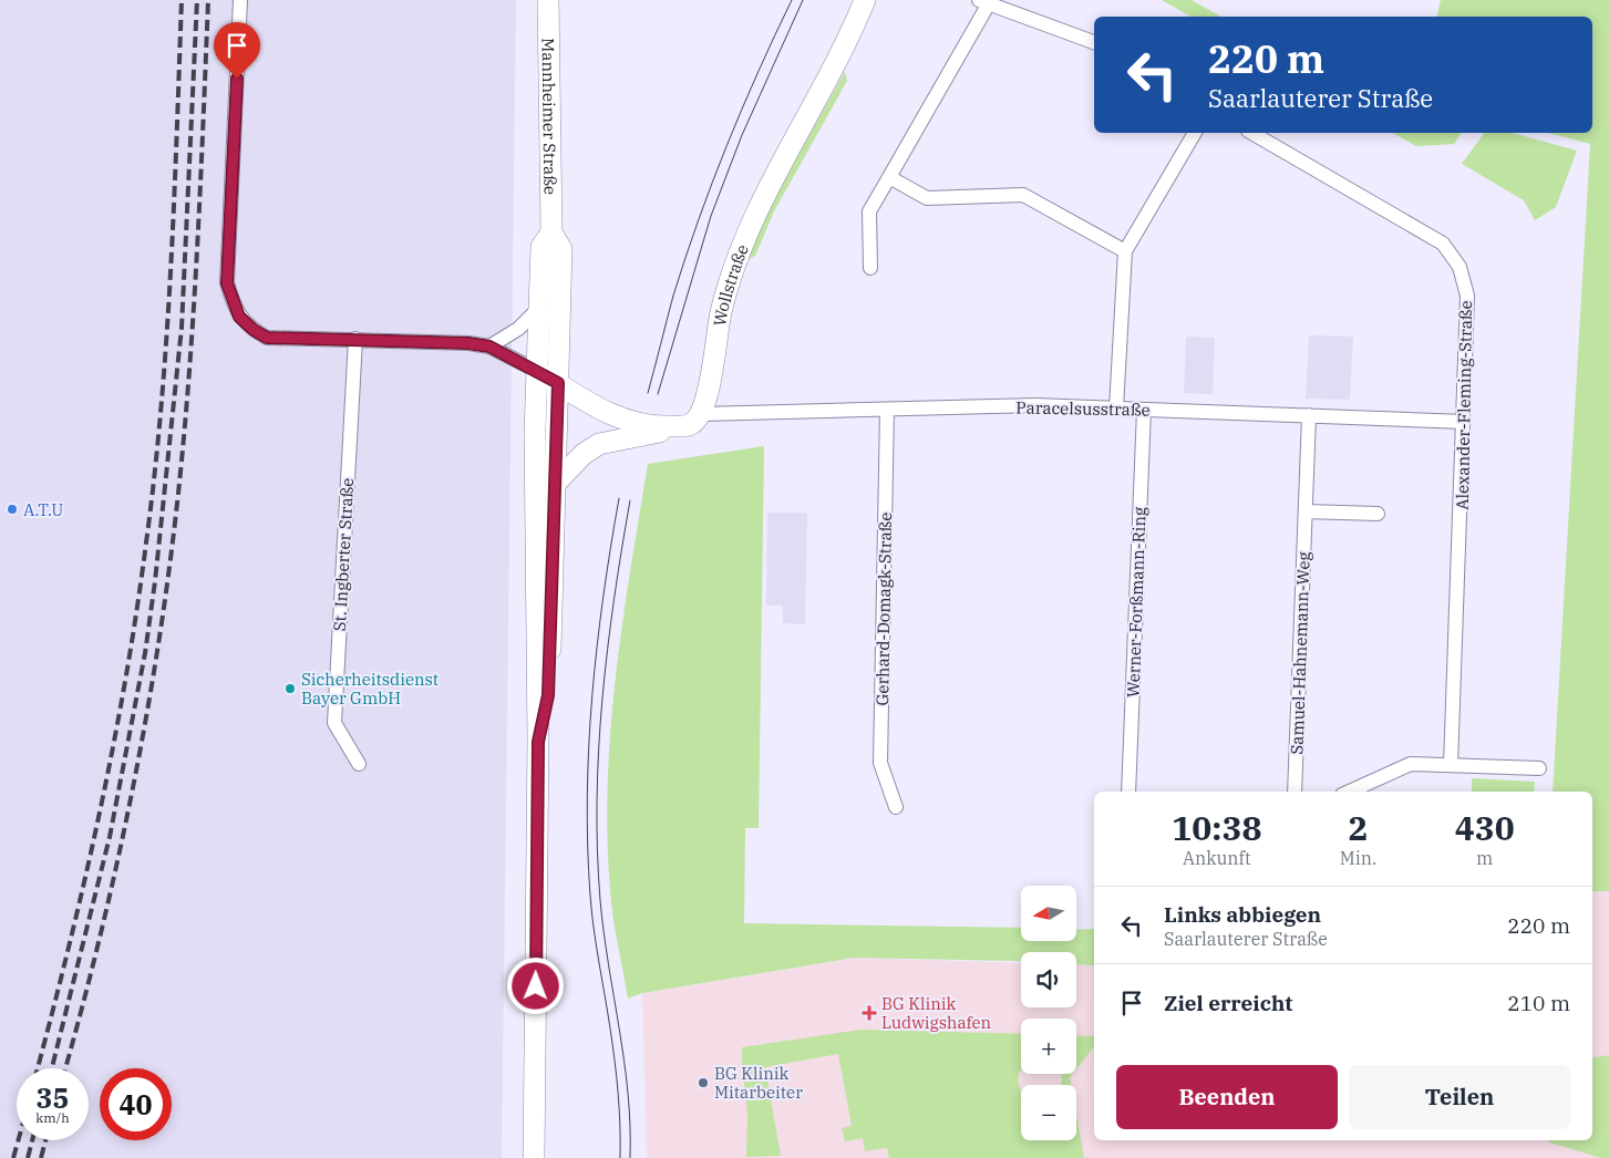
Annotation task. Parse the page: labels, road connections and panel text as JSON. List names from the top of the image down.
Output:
{
  "streets": {
    "street": [
      "Mannheimer Straße",
      "Wollstraße",
      "Alexander-Fleming-Straße",
      "Paracelsusstraße",
      "St. Ingberter Straße",
      "Werner-Forßmann-Ring",
      "Gerhard-Domagk-Straße",
      "Samuel-Hahnemann-Weg"
    ]
  },
  "crossings": [
    ["Wollstraße", "Paracelsusstraße"],
    ["Alexander-Fleming-Straße", "Paracelsusstraße"],
    ["Paracelsusstraße", "Werner-Forßmann-Ring"],
    ["Paracelsusstraße", "Gerhard-Domagk-Straße"],
    ["Paracelsusstraße", "Samuel-Hahnemann-Weg"]
  ],
  "places": {
    "other": ["A.T.U", "Sicherheitsdienst Bayer GmbH", "BG Klinik Mitarbeiter"],
    "health": ["BG Klinik Ludwigshafen"]
  },
  "north": "left",
  "page": {
    "turn": ["220 m", "Saarlauterer Straße"],
    "eta": [
      "10:38",
      "Ankunft",
      "2",
      "Min.",
      "430",
      "m"
    ],
    "map_buttons": ["+", "−"],
    "list": [
      {
        "name": "Links abbiegen",
        "note": "Saarlauterer Straße",
        "value": "220 m"
      },
      {
        "name": "Ziel erreicht",
        "value": "210 m"
      }
    ],
    "buttons": ["Beenden", "Teilen"],
    "speed": "35 km/h",
    "limit": "40"
  }
}
